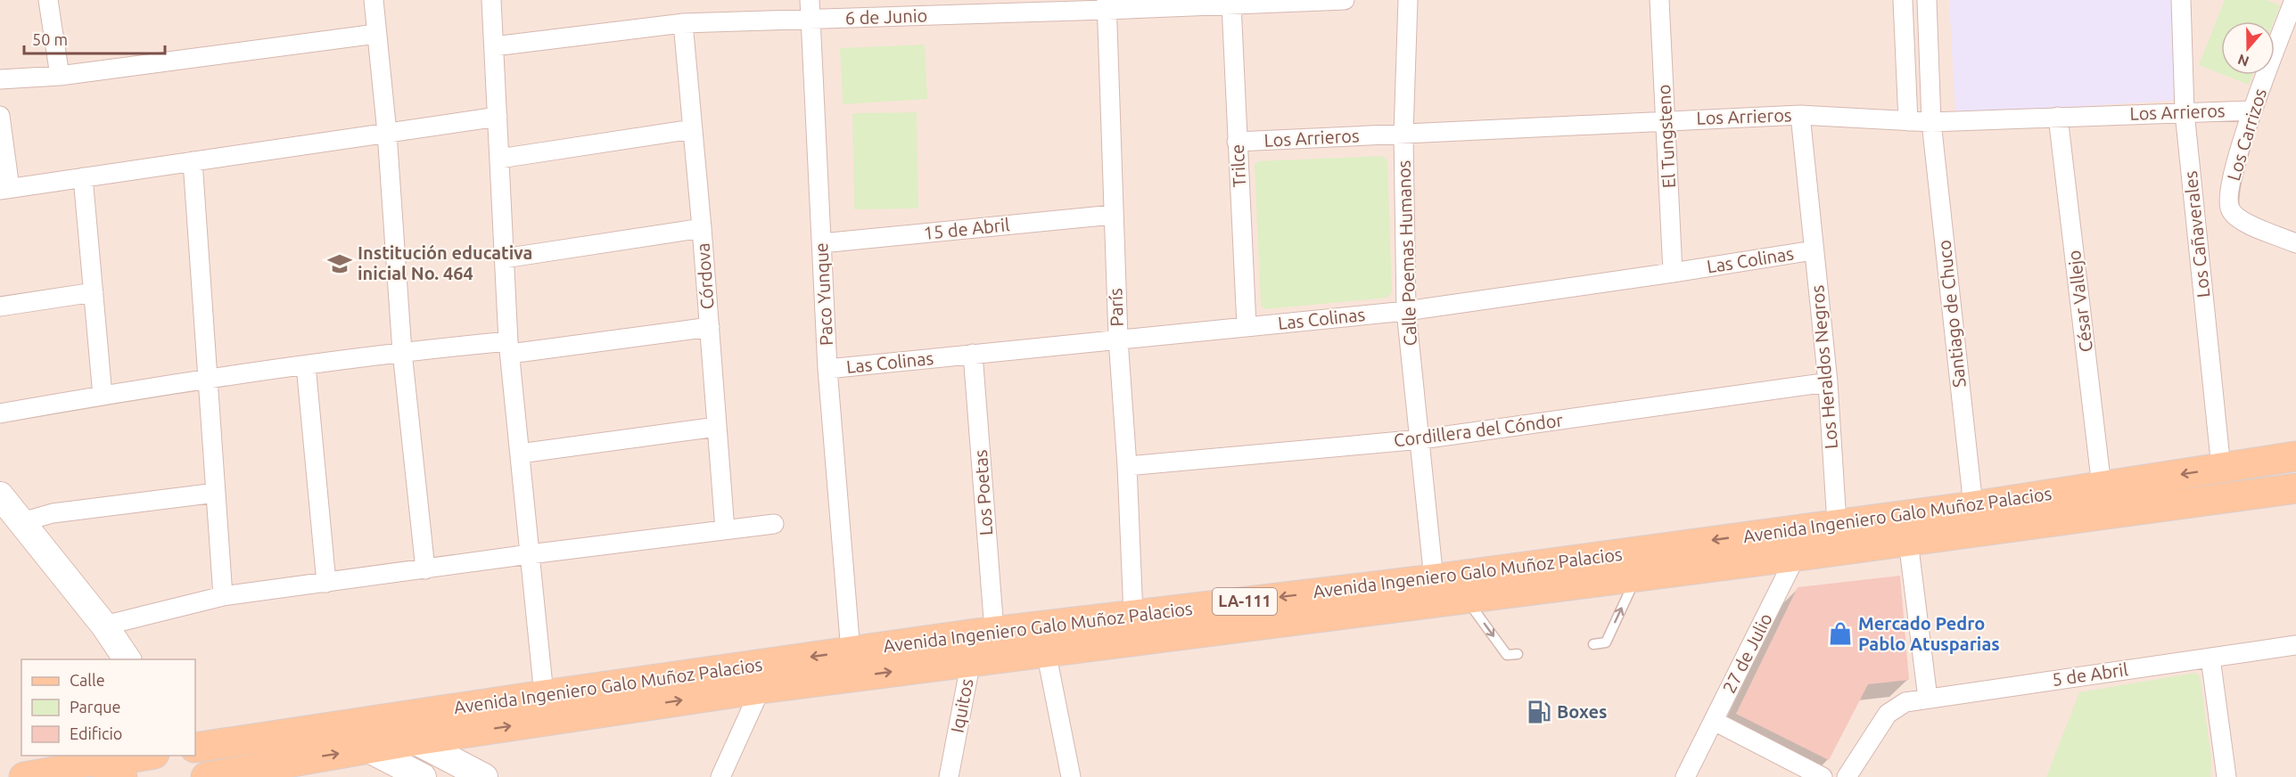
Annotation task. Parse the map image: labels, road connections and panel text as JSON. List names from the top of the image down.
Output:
{
  "streets": {
    "main road": ["Avenida Ingeniero Galo Muñoz Palacios", "LA-111"],
    "street": [
      "6 de Junio",
      "Los Arrieros",
      "Los Carrizos",
      "El Tungsteno",
      "Trilce",
      "15 de Abril",
      "Los Cañaverales",
      "Calle Poemas Humanos",
      "Las Colinas",
      "Córdova",
      "Paco Yunque",
      "César Vallejo",
      "París",
      "Santiago de Chuco",
      "Los Heraldos Negros",
      "Cordillera del Cóndor",
      "Los Poetas",
      "27 de Julio",
      "5 de Abril",
      "Iquitos"
    ]
  },
  "crossings": [
    ["6 de Junio", "Trilce"],
    ["6 de Junio", "Córdova"],
    ["6 de Junio", "Paco Yunque"],
    ["6 de Junio", "París"],
    ["Los Arrieros", "Los Carrizos"],
    ["Los Arrieros", "El Tungsteno"],
    ["Los Arrieros", "Trilce"],
    ["Los Arrieros", "Los Cañaverales"],
    ["Los Arrieros", "Calle Poemas Humanos"],
    ["Los Arrieros", "César Vallejo"],
    ["Los Arrieros", "Santiago de Chuco"],
    ["Los Arrieros", "Los Heraldos Negros"],
    ["El Tungsteno", "Las Colinas"],
    ["Trilce", "Las Colinas"],
    ["15 de Abril", "Paco Yunque"],
    ["15 de Abril", "París"],
    ["Los Cañaverales", "Avenida Ingeniero Galo Muñoz Palacios"],
    ["Calle Poemas Humanos", "Las Colinas"],
    ["Calle Poemas Humanos", "Cordillera del Cóndor"],
    ["Calle Poemas Humanos", "Avenida Ingeniero Galo Muñoz Palacios"],
    ["Las Colinas", "Paco Yunque"],
    ["Las Colinas", "París"],
    ["Las Colinas", "Los Heraldos Negros"],
    ["Las Colinas", "Los Poetas"],
    ["Paco Yunque", "Avenida Ingeniero Galo Muñoz Palacios"],
    ["César Vallejo", "Avenida Ingeniero Galo Muñoz Palacios"],
    ["París", "Cordillera del Cóndor"],
    ["París", "Avenida Ingeniero Galo Muñoz Palacios"],
    ["Santiago de Chuco", "Avenida Ingeniero Galo Muñoz Palacios"],
    ["Los Heraldos Negros", "Cordillera del Cóndor"],
    ["Los Heraldos Negros", "Avenida Ingeniero Galo Muñoz Palacios"],
    ["Los Poetas", "Avenida Ingeniero Galo Muñoz Palacios"],
    ["Los Poetas", "Iquitos"],
    ["Avenida Ingeniero Galo Muñoz Palacios", "27 de Julio"],
    ["Avenida Ingeniero Galo Muñoz Palacios", "Iquitos"]
  ],
  "places": {
    "school or university": ["Institución educativa inicial No. 464"],
    "shop": ["Mercado Pedro Pablo Atusparias"],
    "fuel station": ["Boxes"]
  },
  "legend": ["Calle", "Parque", "Edificio"],
  "scale_bar": "50 m",
  "north": "bottom"
}
